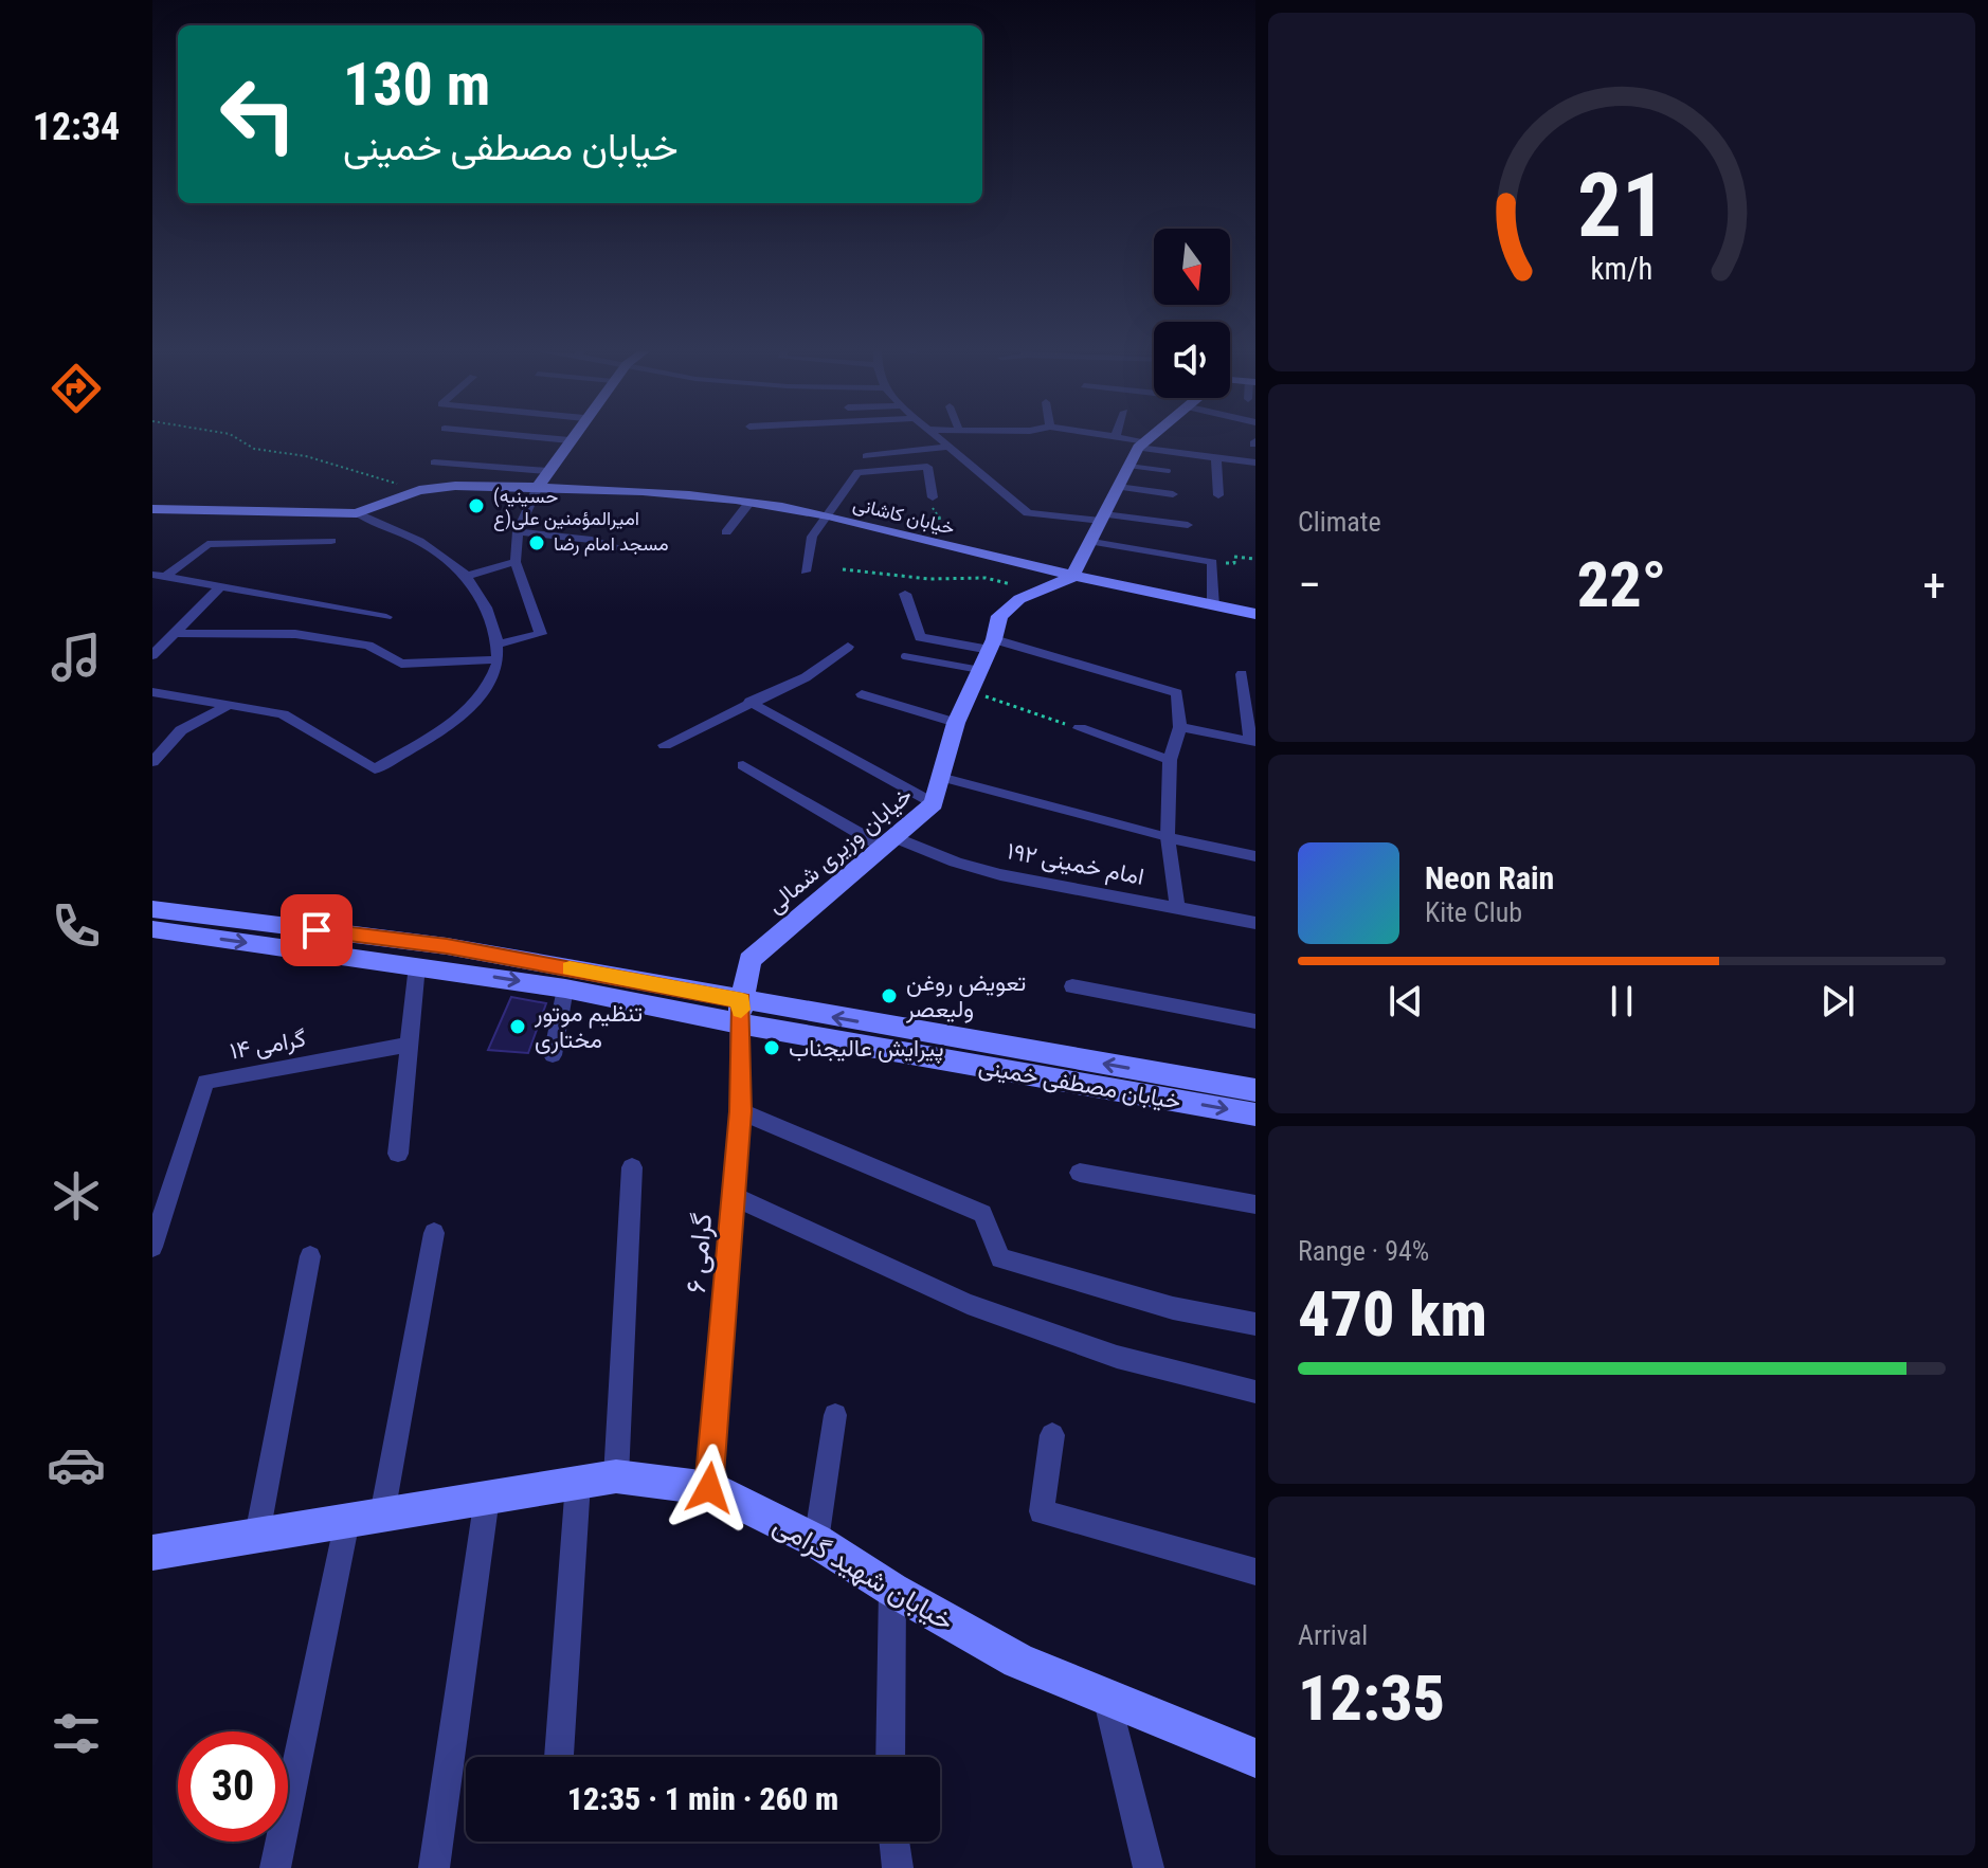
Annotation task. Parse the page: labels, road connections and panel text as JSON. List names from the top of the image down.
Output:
{
  "streets": {
    "street": [
      "خیابان کاشانی",
      "خیابان وزیری شمالی",
      "امام خمینی ۱۹۲",
      "گرامی ۱۴",
      "خیابان مصطفی خمینی",
      "گرامی ۶",
      "خیابان شهید گرامی"
    ]
  },
  "crossings": [
    ["خیابان کاشانی", "خیابان وزیری شمالی"],
    ["خیابان وزیری شمالی", "امام خمینی ۱۹۲"],
    ["خیابان وزیری شمالی", "خیابان مصطفی خمینی"],
    ["خیابان وزیری شمالی", "گرامی ۶"],
    ["خیابان مصطفی خمینی", "گرامی ۶"],
    ["گرامی ۶", "خیابان شهید گرامی"]
  ],
  "places": [
    "(حسینیه امیرالمؤمنین علی(ع",
    "مسجد امام رضا",
    "تعویض روغن ولیعصر",
    "تنظیم موتور مختاری",
    "پیرایش عالیجناب"
  ],
  "north": "bottom",
  "page": {
    "tabs": "12:34",
    "turn": ["130 m", "خیابان مصطفی خمینی"],
    "tile": [
      "Climate",
      ["Range · 94%", "470 km"],
      ["Arrival", "12:35"]
    ],
    "heat": ["−", "22°", "+"],
    "song": ["Neon Rain", "Kite Club"],
    "limit": "30",
    "trip": "12:35 · 1 min · 260 m",
    "gauge": ["21", "km/h"]
  }
}
